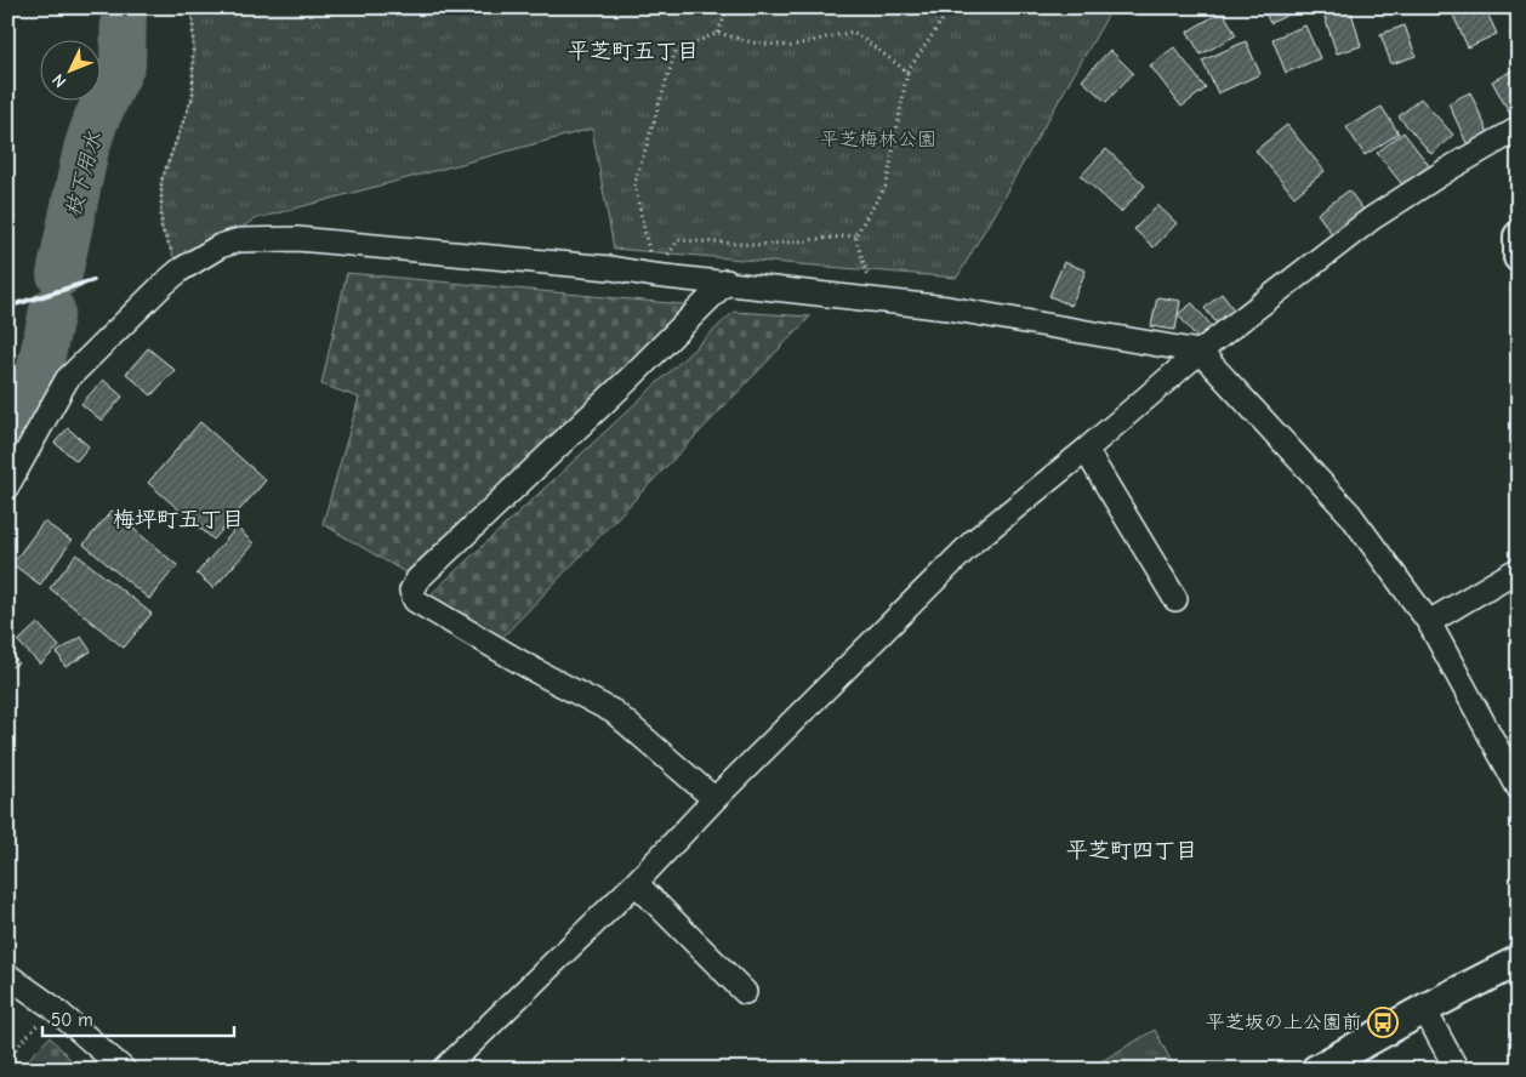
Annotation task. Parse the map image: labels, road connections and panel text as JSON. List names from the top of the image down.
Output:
{
  "districts": ["平芝町五丁目", "梅坪町五丁目", "平芝町四丁目"],
  "water": ["枝下用水"],
  "parks": ["平芝梅林公園"],
  "places": {
    "bus stop": ["平芝坂の上公園前"]
  },
  "scale_bar": "50 m",
  "north": "bottom left"
}
